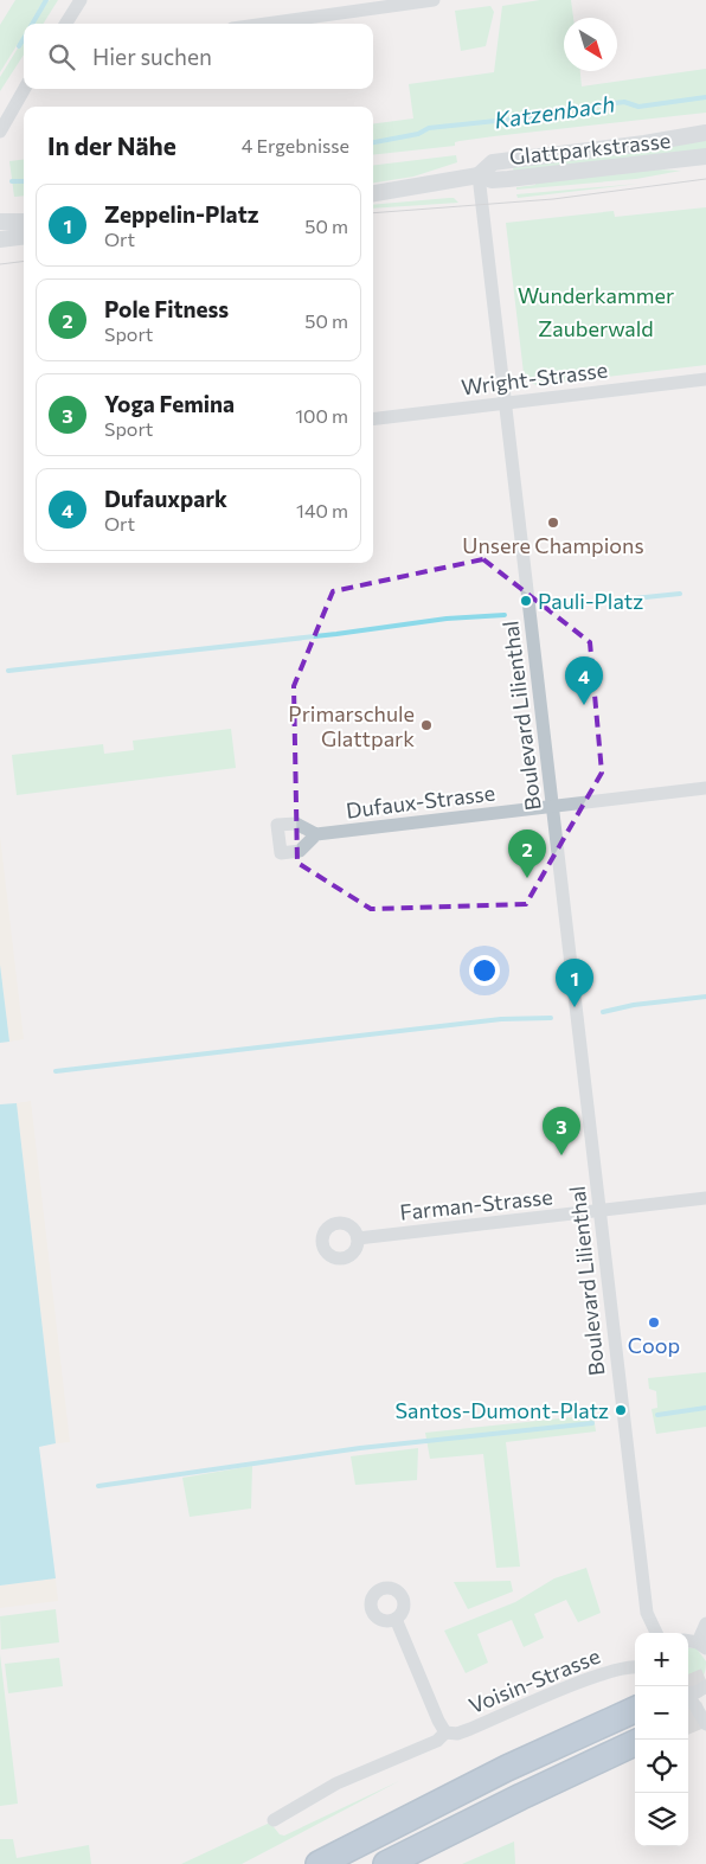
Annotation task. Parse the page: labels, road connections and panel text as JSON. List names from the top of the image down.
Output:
{
  "streets": {
    "street": [
      "Glattparkstrasse",
      "Wright-Strasse",
      "Boulevard Lilienthal",
      "Dufaux-Strasse",
      "Farman-Strasse",
      "Voisin-Strasse"
    ]
  },
  "crossings": [
    ["Glattparkstrasse", "Boulevard Lilienthal"],
    ["Wright-Strasse", "Boulevard Lilienthal"],
    ["Boulevard Lilienthal", "Dufaux-Strasse"],
    ["Boulevard Lilienthal", "Farman-Strasse"]
  ],
  "water": ["Katzenbach"],
  "parks": ["Wunderkammer", "Zauberwald"],
  "places": [
    "Unsere Champions",
    "Pauli-Platz",
    "Primarschule Glattpark",
    "Coop",
    "Santos-Dumont-Platz"
  ],
  "north": "bottom right",
  "page": {
    "search": "Hier suchen",
    "heading": ["In der Nähe", "4 Ergebnisse"],
    "list": [
      {
        "mark": "1",
        "name": "Zeppelin-Platz",
        "note": "Ort",
        "value": "50 m"
      },
      {
        "mark": "2",
        "name": "Pole Fitness",
        "note": "Sport",
        "value": "50 m"
      },
      {
        "mark": "3",
        "name": "Yoga Femina",
        "note": "Sport",
        "value": "100 m"
      },
      {
        "mark": "4",
        "name": "Dufauxpark",
        "note": "Ort",
        "value": "140 m"
      }
    ],
    "pins": [
      "4",
      "2",
      "1",
      "3"
    ],
    "map_buttons": ["+", "−"]
  }
}
